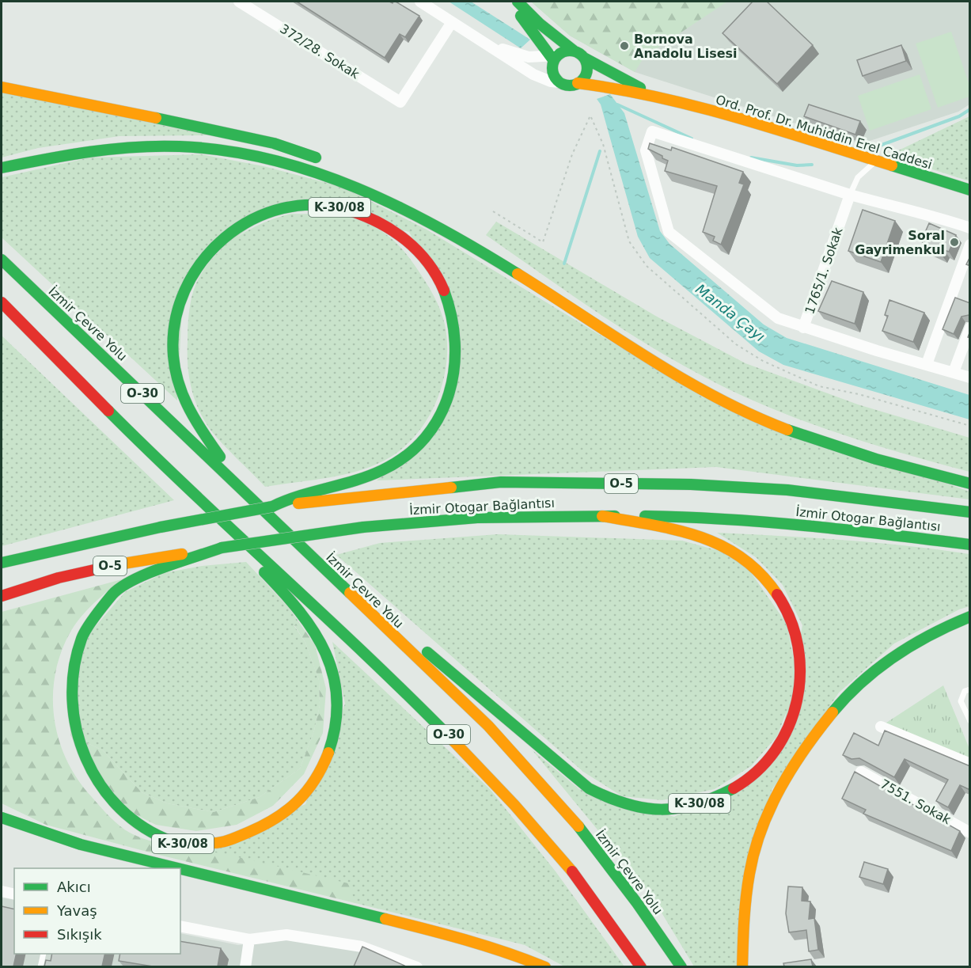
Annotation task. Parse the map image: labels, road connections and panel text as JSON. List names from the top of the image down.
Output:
{
  "streets": {
    "main road": [
      "Ord. Prof. Dr. Muhiddin Erel Caddesi",
      "K-30/08",
      "İzmir Çevre Yolu",
      "O-30",
      "O-5",
      "İzmir Otogar Bağlantısı"
    ],
    "street": ["372/28. Sokak", "1765/1. Sokak", "7551. Sokak"]
  },
  "crossings": [
    ["K-30/08", "İzmir Çevre Yolu"],
    ["K-30/08", "O-30"],
    ["K-30/08", "O-5"],
    ["K-30/08", "İzmir Otogar Bağlantısı"],
    ["O-5", "İzmir Otogar Bağlantısı"]
  ],
  "water": ["Manda Çayı"],
  "places": ["Bornova Anadolu Lisesi", "Soral Gayrimenkul"],
  "legend": ["Akıcı", "Yavaş", "Sıkışık"]
}
